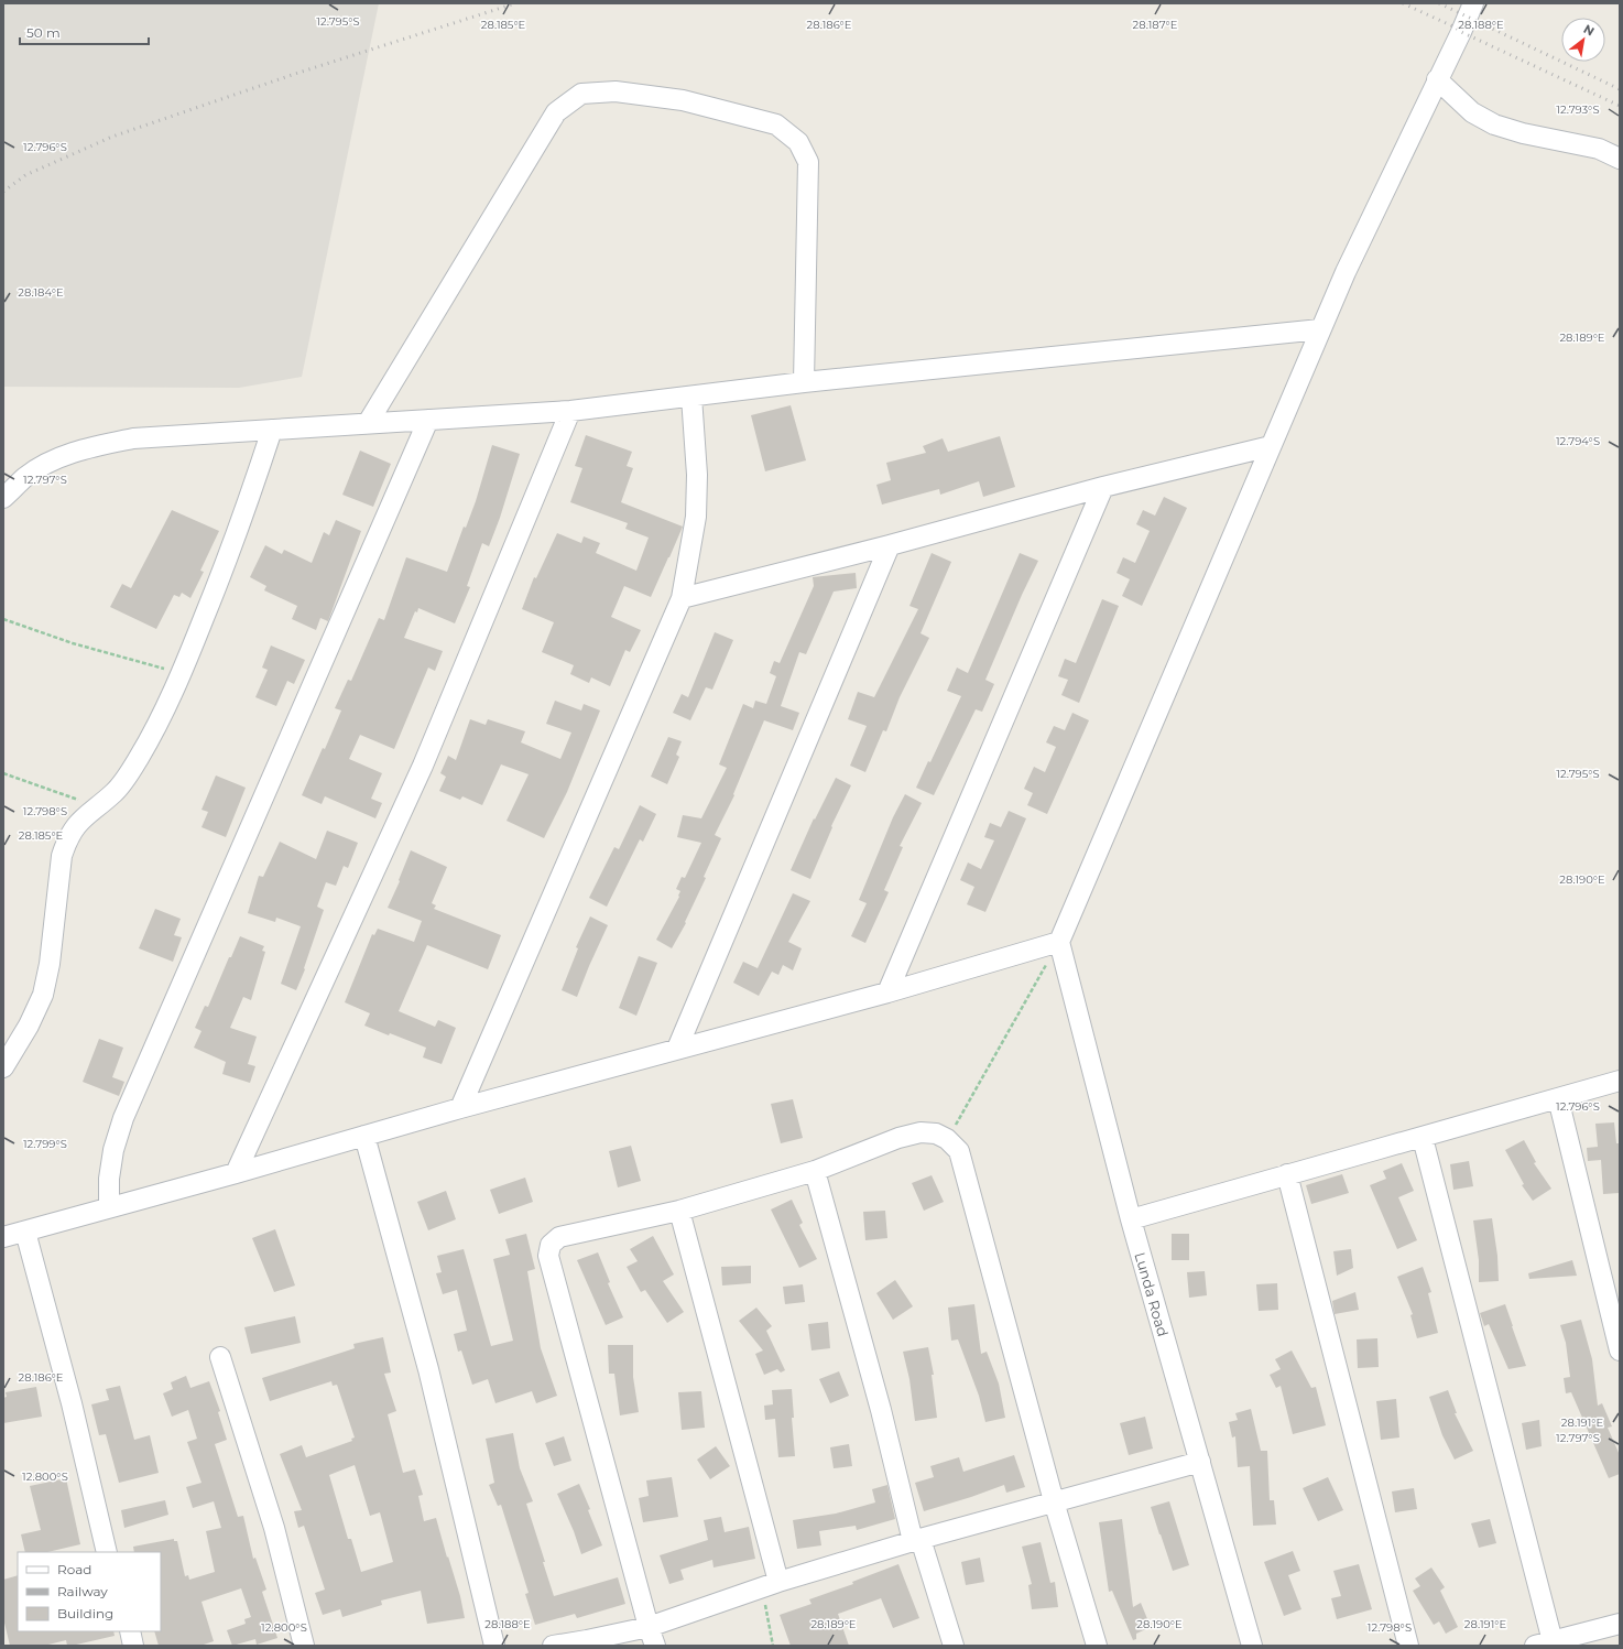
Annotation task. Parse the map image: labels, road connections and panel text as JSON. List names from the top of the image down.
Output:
{
  "streets": {
    "street": ["Lunda Road"]
  },
  "legend": ["Road", "Railway", "Building"],
  "scale_bar": "50 m",
  "north": "top right",
  "coordinates": [
    "12.795°S",
    "28.185°E",
    "28.186°E",
    "28.187°E",
    "28.188°E",
    "12.793°S",
    "12.796°S",
    "28.184°E",
    "28.189°E",
    "12.794°S",
    "12.797°S",
    "12.798°S",
    "28.190°E",
    "12.799°S",
    "28.191°E",
    "12.800°S"
  ]
}
